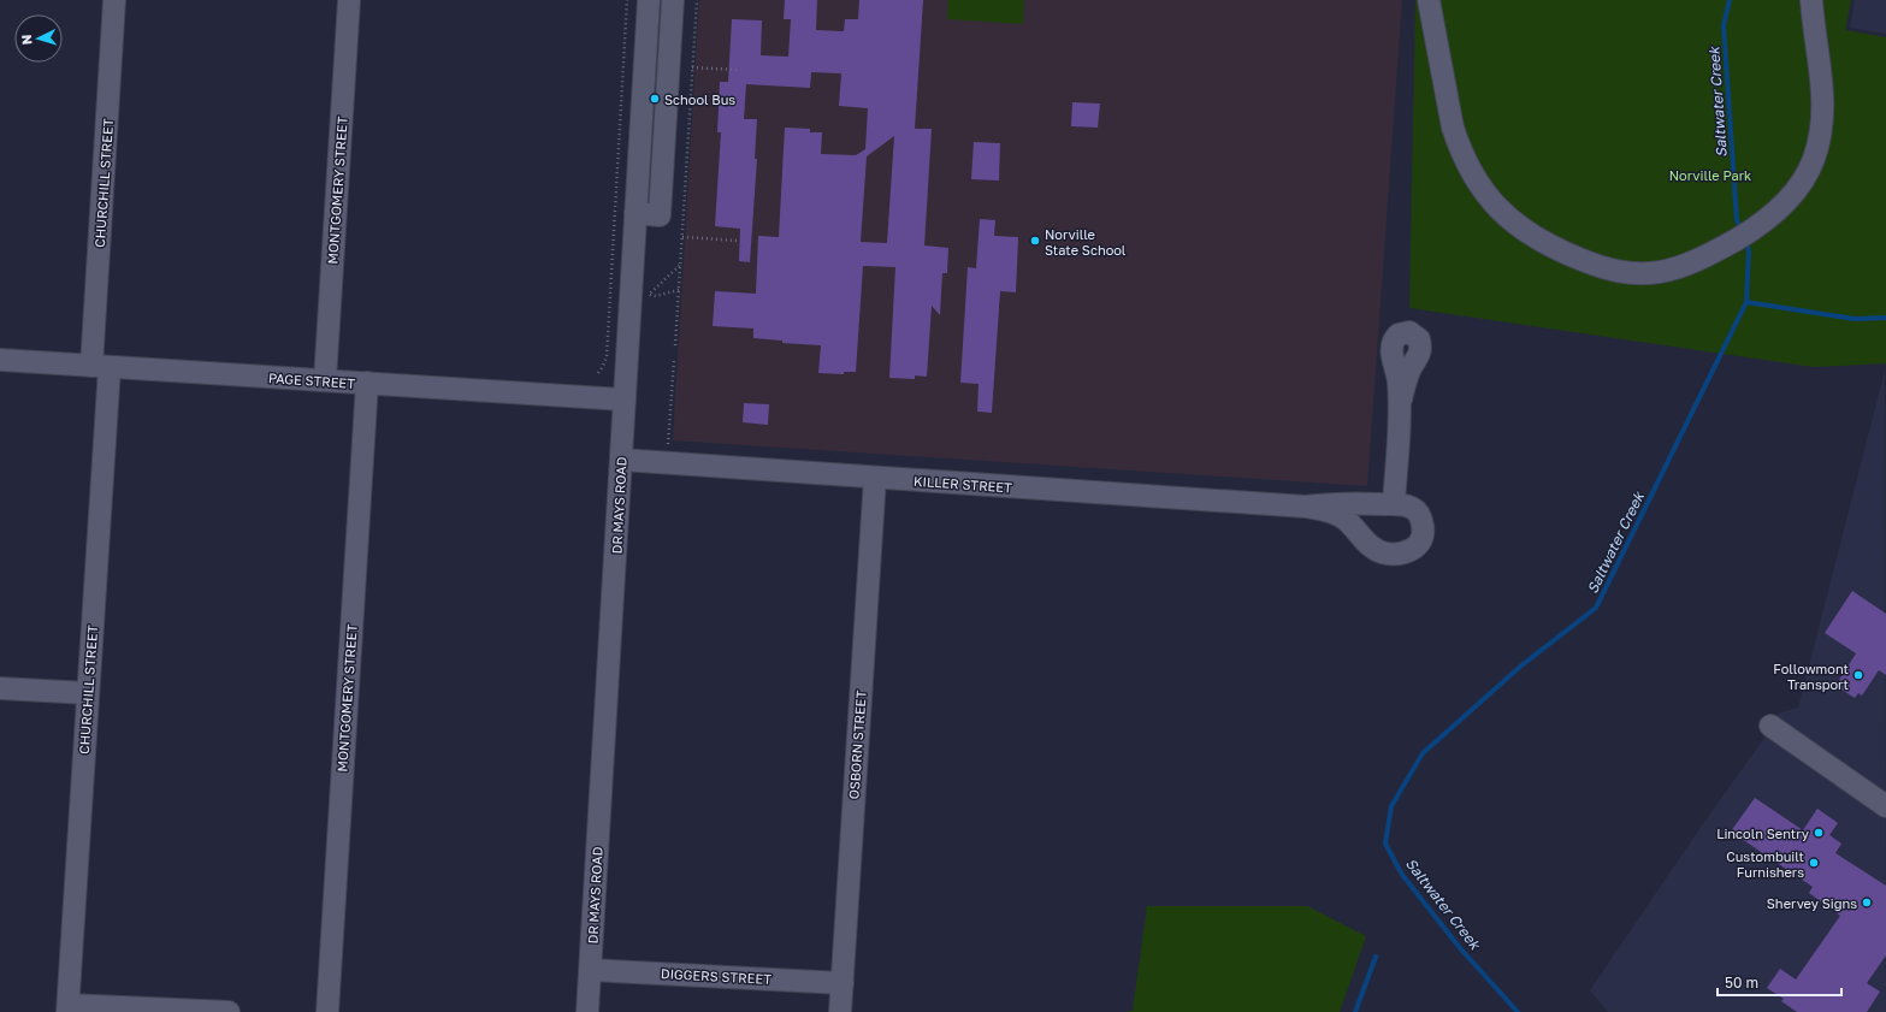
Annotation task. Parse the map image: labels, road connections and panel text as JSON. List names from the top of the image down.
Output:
{
  "streets": {
    "street": [
      "CHURCHILL STREET",
      "MONTGOMERY STREET",
      "PAGE STREET",
      "KILLER STREET",
      "DR MAYS ROAD",
      "OSBORN STREET",
      "DIGGERS STREET"
    ]
  },
  "crossings": [
    ["CHURCHILL STREET", "PAGE STREET"],
    ["MONTGOMERY STREET", "PAGE STREET"],
    ["PAGE STREET", "DR MAYS ROAD"],
    ["KILLER STREET", "DR MAYS ROAD"],
    ["KILLER STREET", "OSBORN STREET"],
    ["DR MAYS ROAD", "DIGGERS STREET"],
    ["OSBORN STREET", "DIGGERS STREET"]
  ],
  "water": ["Saltwater Creek"],
  "parks": ["Norville Park"],
  "places": [
    "School Bus",
    "Norville State School",
    "Followmont Transport",
    "Lincoln Sentry",
    "Custombuilt Furnishers",
    "Shervey Signs"
  ],
  "scale_bar": "50 m",
  "north": "left"
}
